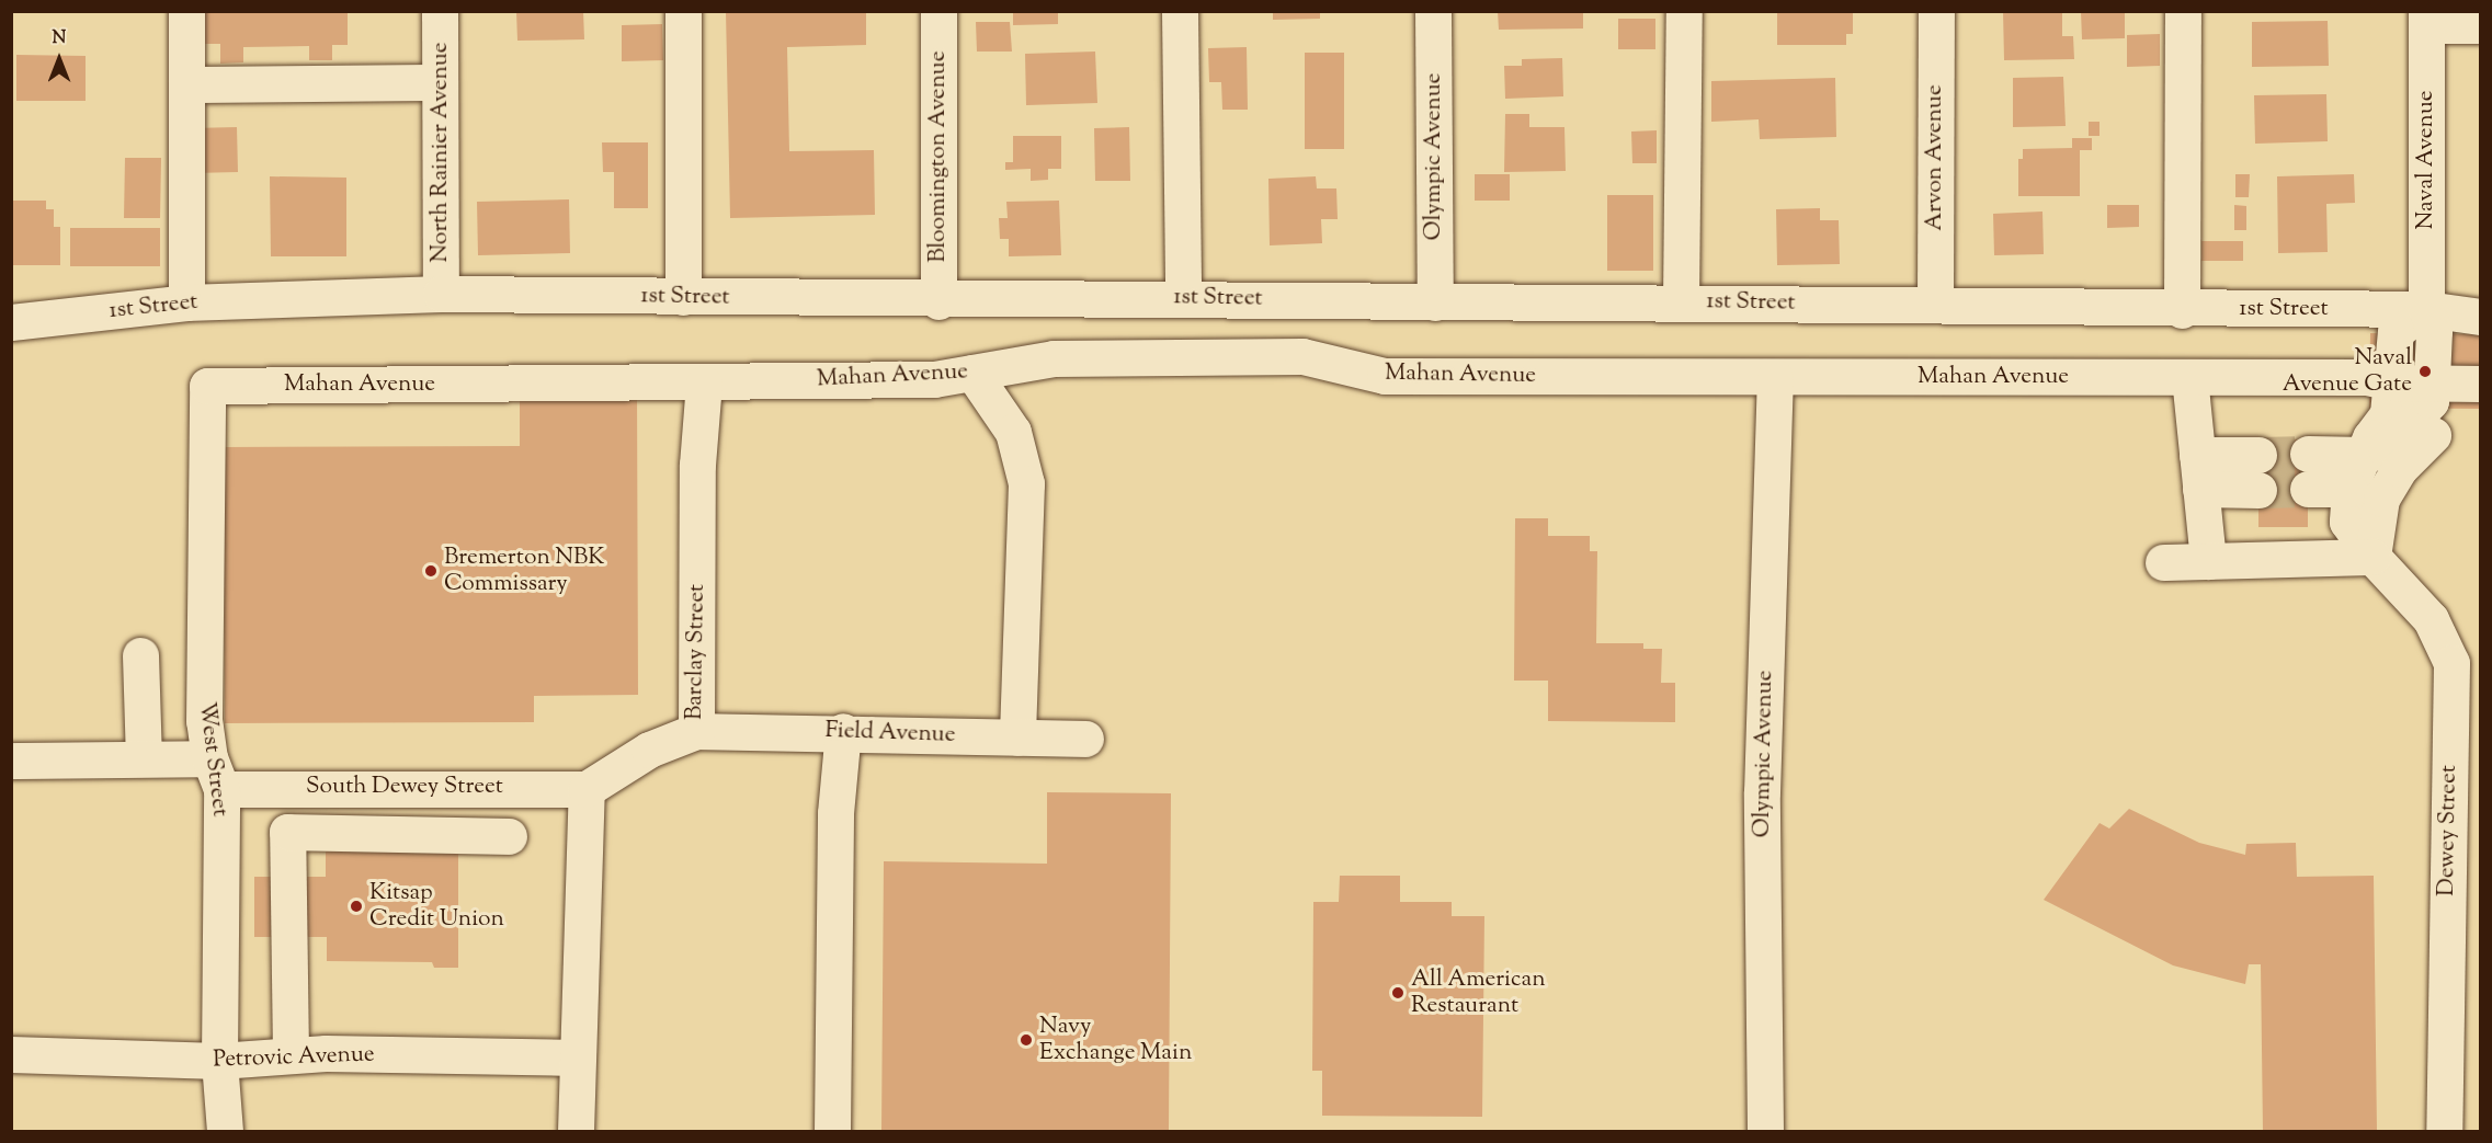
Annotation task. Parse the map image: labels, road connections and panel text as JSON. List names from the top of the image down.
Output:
{
  "streets": {
    "street": [
      "North Rainier Avenue",
      "Bloomington Avenue",
      "Olympic Avenue",
      "Arvon Avenue",
      "Naval Avenue",
      "1st Street",
      "Mahan Avenue",
      "Barclay Street",
      "Field Avenue",
      "West Street",
      "South Dewey Street",
      "Dewey Street",
      "Petrovic Avenue"
    ]
  },
  "crossings": [
    ["North Rainier Avenue", "1st Street"],
    ["Bloomington Avenue", "1st Street"],
    ["Olympic Avenue", "1st Street"],
    ["Olympic Avenue", "Mahan Avenue"],
    ["Arvon Avenue", "1st Street"],
    ["Naval Avenue", "1st Street"],
    ["Naval Avenue", "Dewey Street"],
    ["1st Street", "Dewey Street"],
    ["Mahan Avenue", "Barclay Street"],
    ["Mahan Avenue", "West Street"],
    ["Mahan Avenue", "Dewey Street"],
    ["Barclay Street", "Field Avenue"],
    ["Barclay Street", "South Dewey Street"],
    ["West Street", "South Dewey Street"],
    ["West Street", "Petrovic Avenue"]
  ],
  "places": [
    "Naval Avenue Gate",
    "Bremerton NBK Commissary",
    "Kitsap Credit Union",
    "All American Restaurant",
    "Navy Exchange Main"
  ],
  "north": "top"
}
